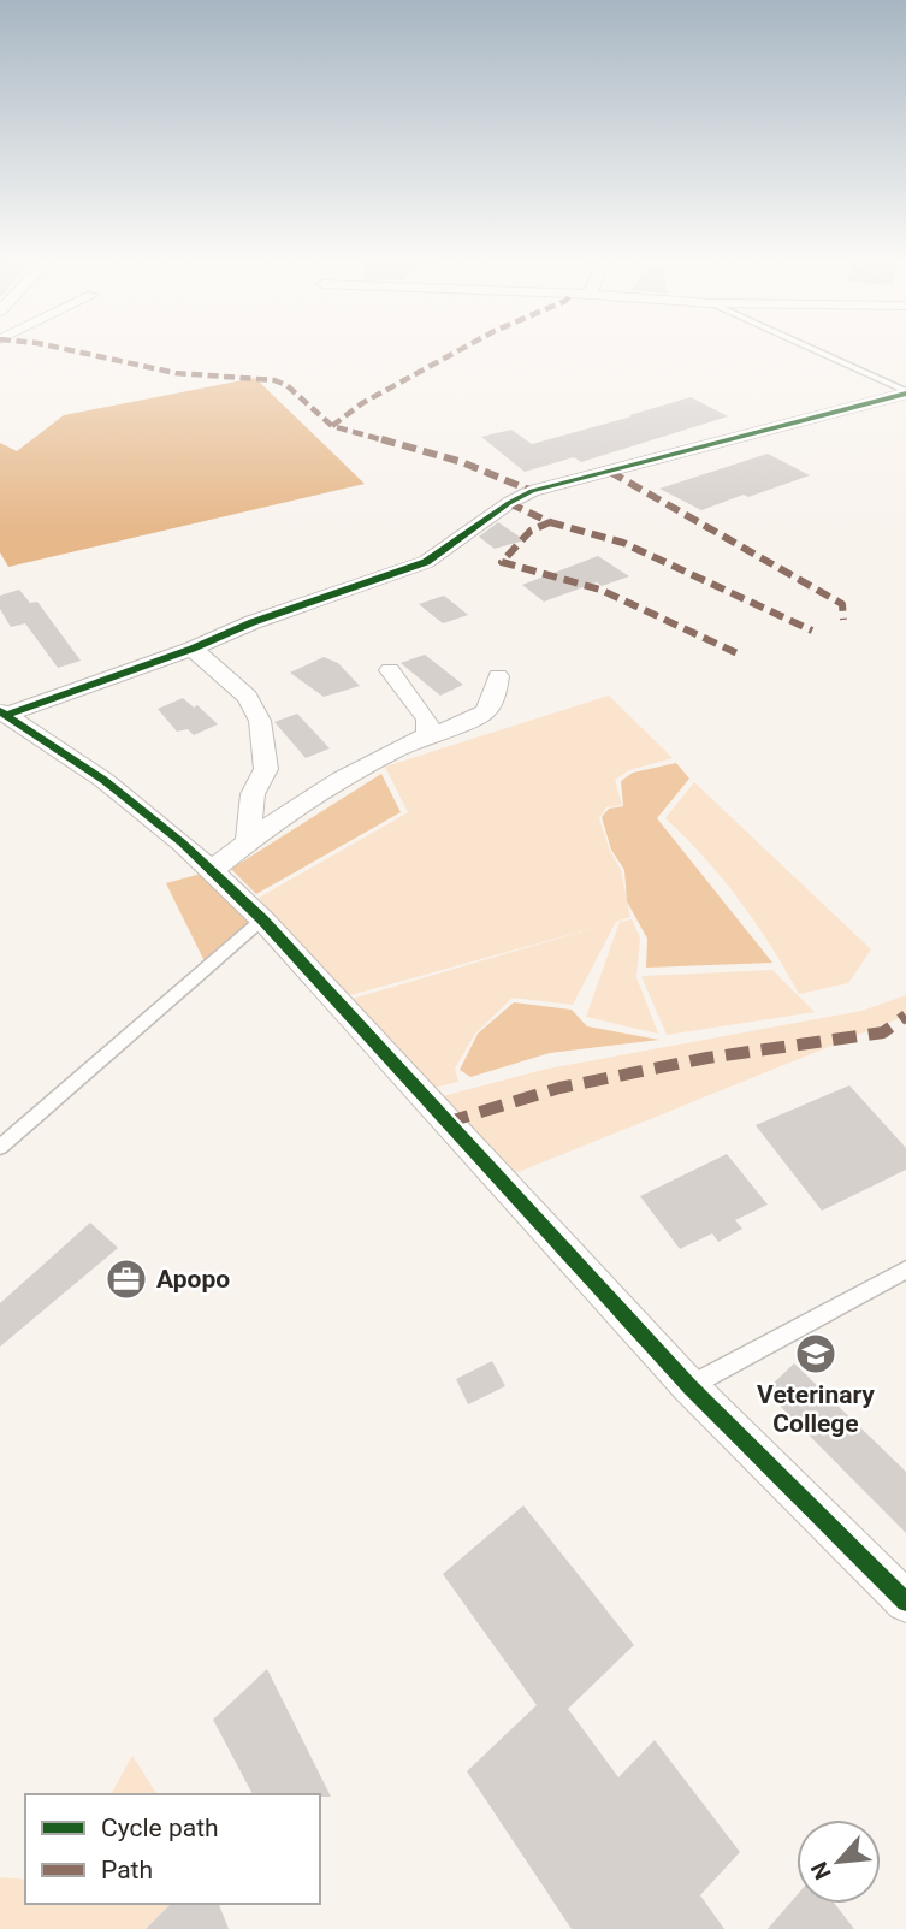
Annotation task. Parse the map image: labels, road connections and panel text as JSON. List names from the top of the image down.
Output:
{
  "places": {
    "office": ["Apopo"],
    "school or university": ["Veterinary College"]
  },
  "legend": ["Cycle path", "Path"],
  "north": "bottom left"
}
